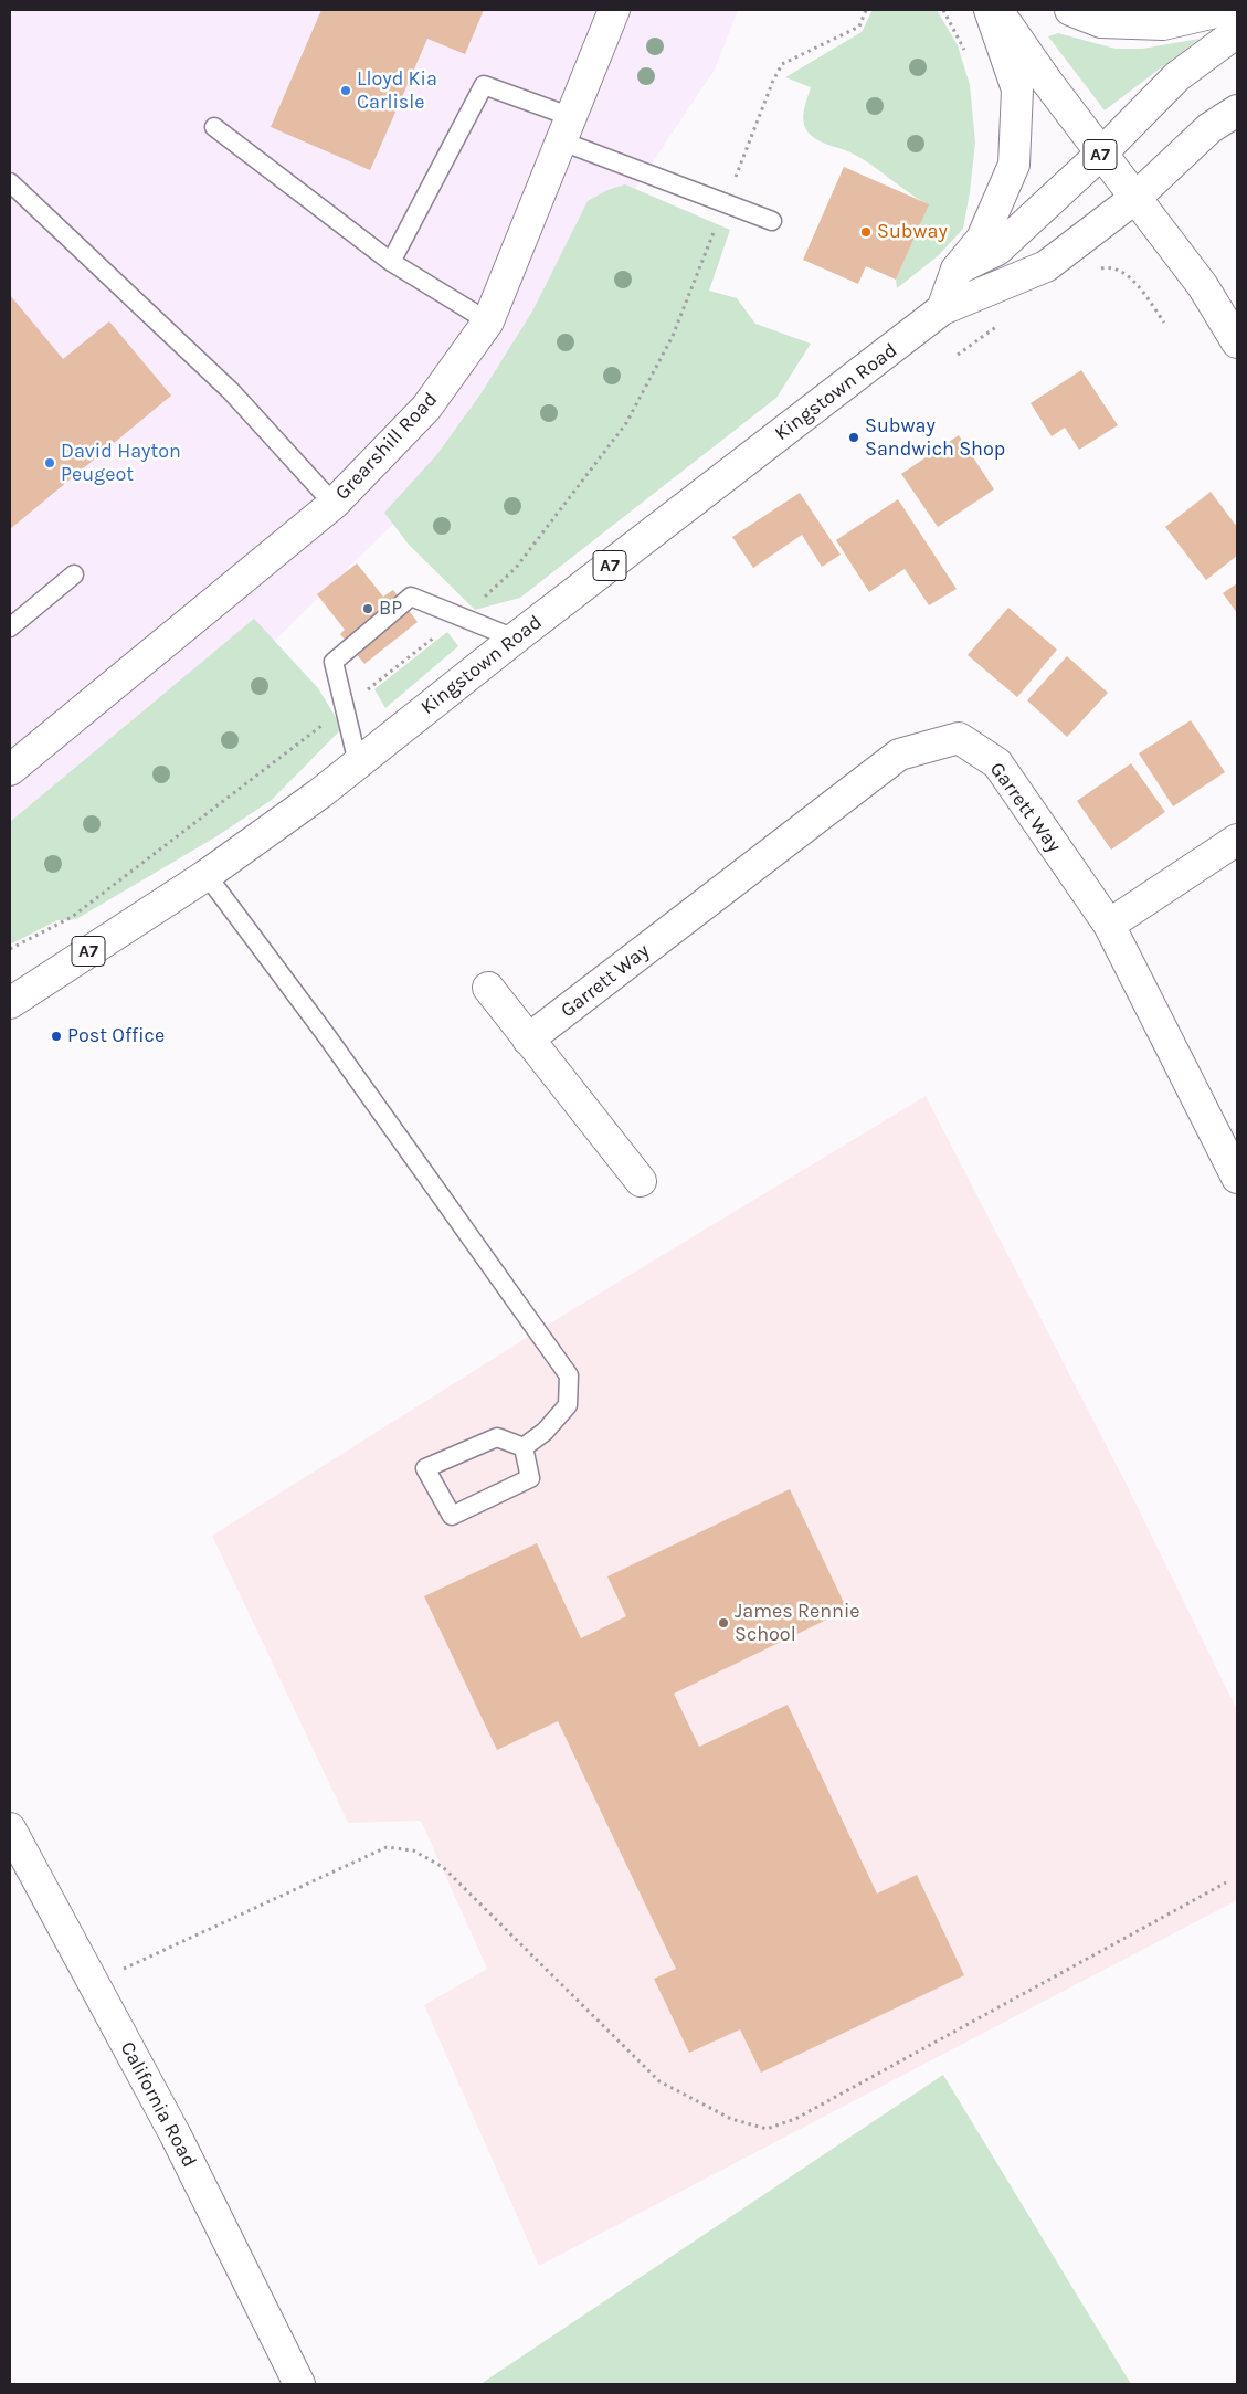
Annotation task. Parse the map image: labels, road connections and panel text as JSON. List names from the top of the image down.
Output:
{
  "streets": {
    "street": [
      "A7",
      "Kingstown Road",
      "Grearshill Road",
      "Garrett Way",
      "California Road"
    ]
  },
  "places": [
    "Lloyd Kia Carlisle",
    "Subway",
    "Subway Sandwich Shop",
    "David Hayton Peugeot",
    "BP",
    "Post Office",
    "James Rennie School"
  ]
}
